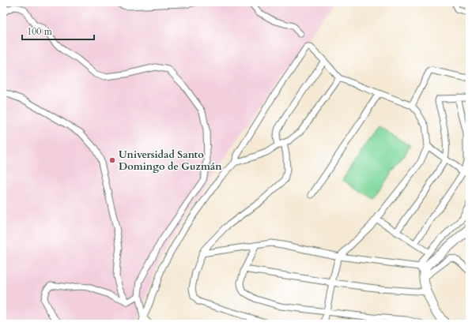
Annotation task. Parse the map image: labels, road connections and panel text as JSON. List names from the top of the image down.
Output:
{
  "places": ["Universidad Santo Domingo de Guzmán"],
  "scale_bar": "100 m"
}
